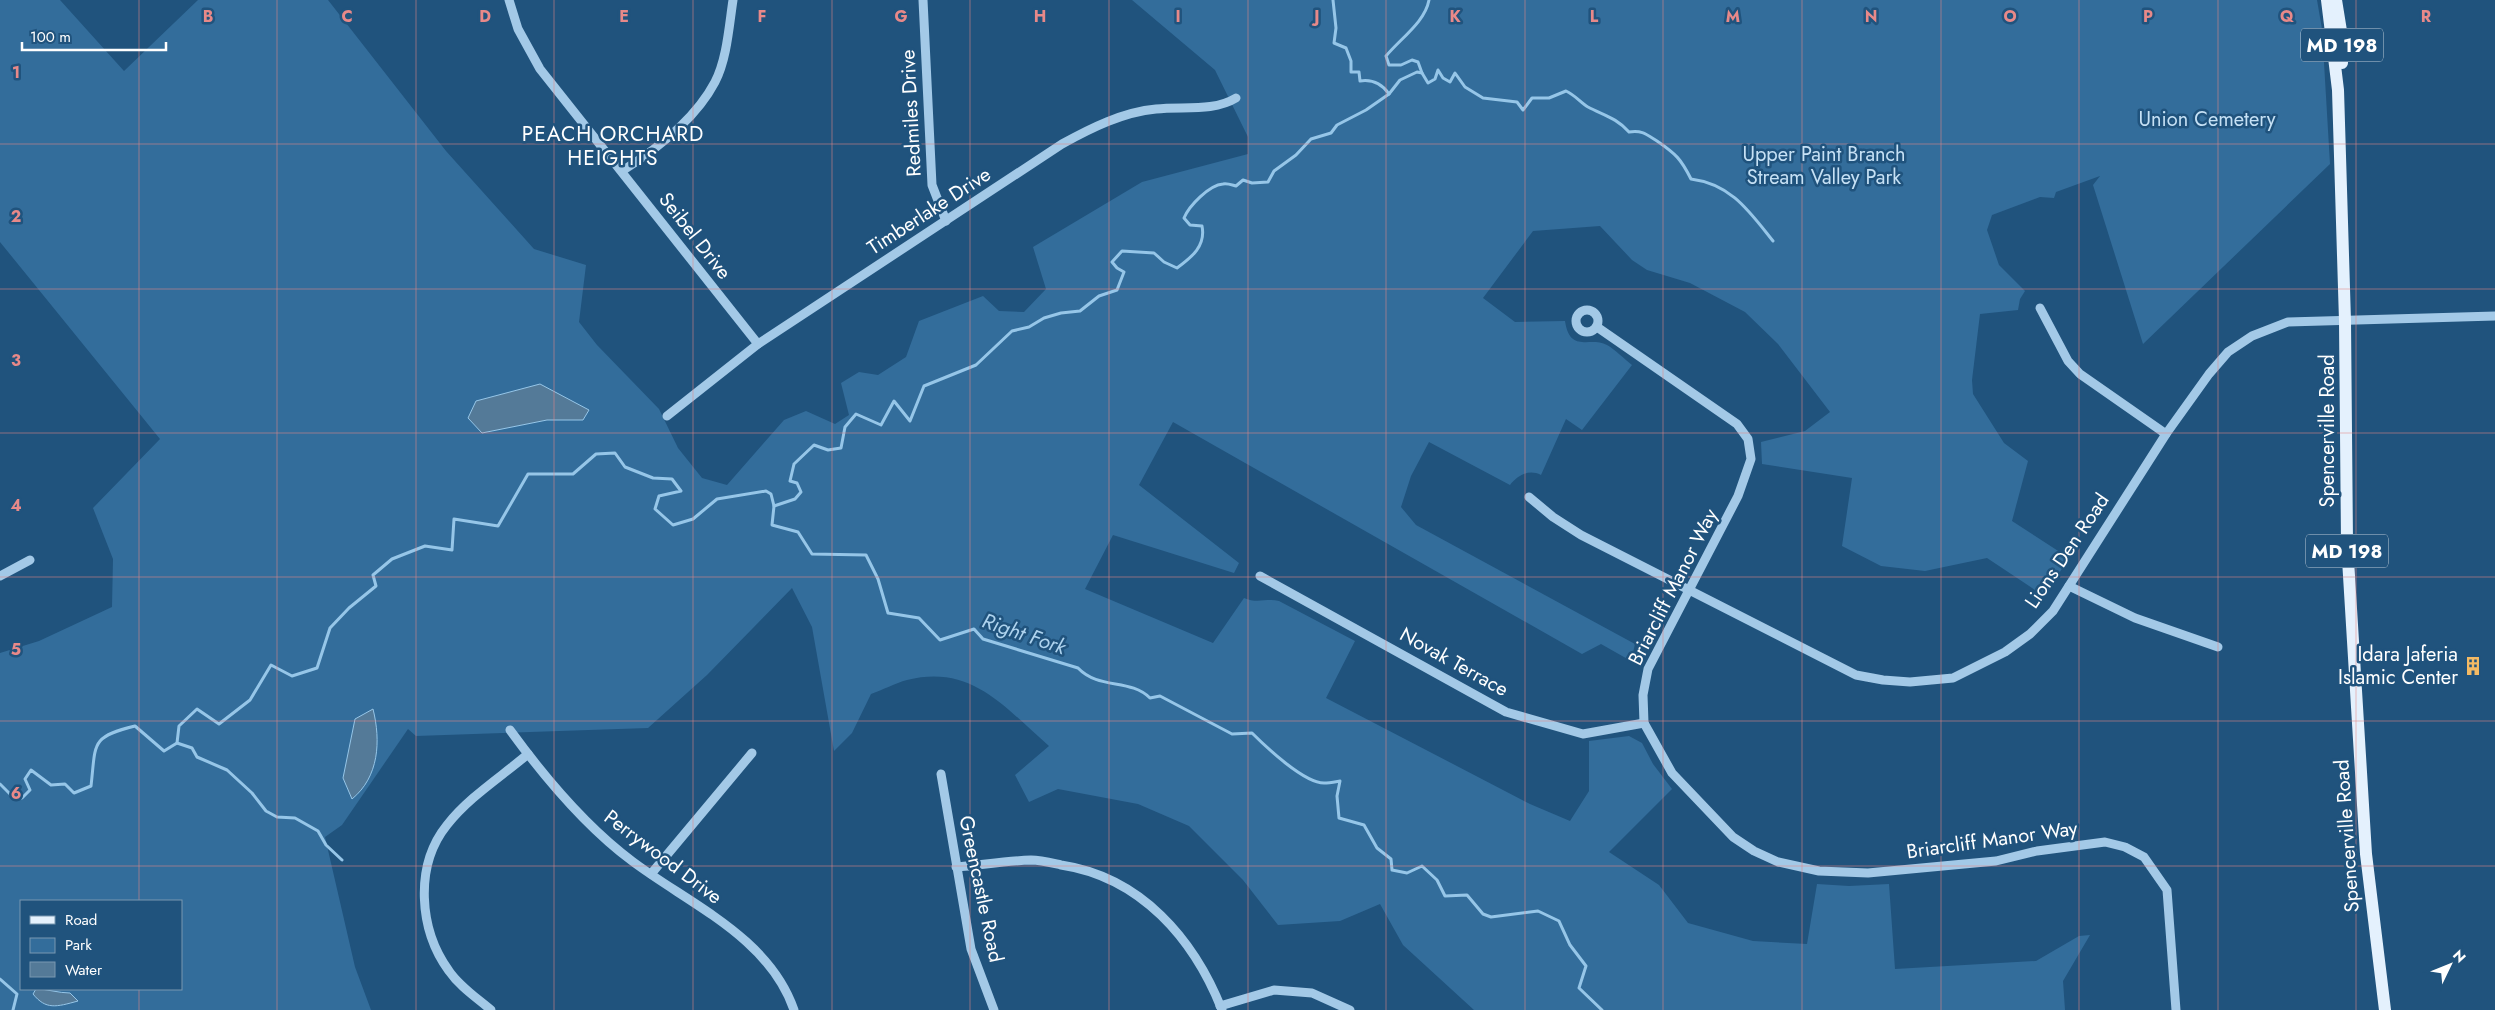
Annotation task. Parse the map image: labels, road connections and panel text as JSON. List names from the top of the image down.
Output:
{
  "streets": {
    "main road": ["MD 198", "Spencerville Road"],
    "street": [
      "Redmiles Drive",
      "Timberlake Drive",
      "Seibel Drive",
      "Lions Den Road",
      "Briarcliff Manor Way",
      "Novak Terrace",
      "Perrywood Drive",
      "Greencastle Road"
    ]
  },
  "crossings": [
    ["Redmiles Drive", "Timberlake Drive"],
    ["Timberlake Drive", "Seibel Drive"],
    ["Spencerville Road", "Lions Den Road"],
    ["Lions Den Road", "Briarcliff Manor Way"],
    ["Briarcliff Manor Way", "Novak Terrace"]
  ],
  "districts": ["PEACH ORCHARD HEIGHTS"],
  "water": ["Right Fork"],
  "parks": ["Union Cemetery", "Upper Paint Branch Stream Valley Park"],
  "places": {
    "building": ["Idara Jaferia Islamic Center"]
  },
  "legend": ["Road", "Park", "Water"],
  "scale_bar": "100 m",
  "north": "top right",
  "grid": {
    "columns": [
      "B",
      "C",
      "D",
      "E",
      "F",
      "G",
      "H",
      "I",
      "J",
      "K",
      "L",
      "M",
      "N",
      "O",
      "P",
      "Q",
      "R"
    ],
    "rows": [
      "1",
      "2",
      "3",
      "4",
      "5",
      "6"
    ]
  }
}
